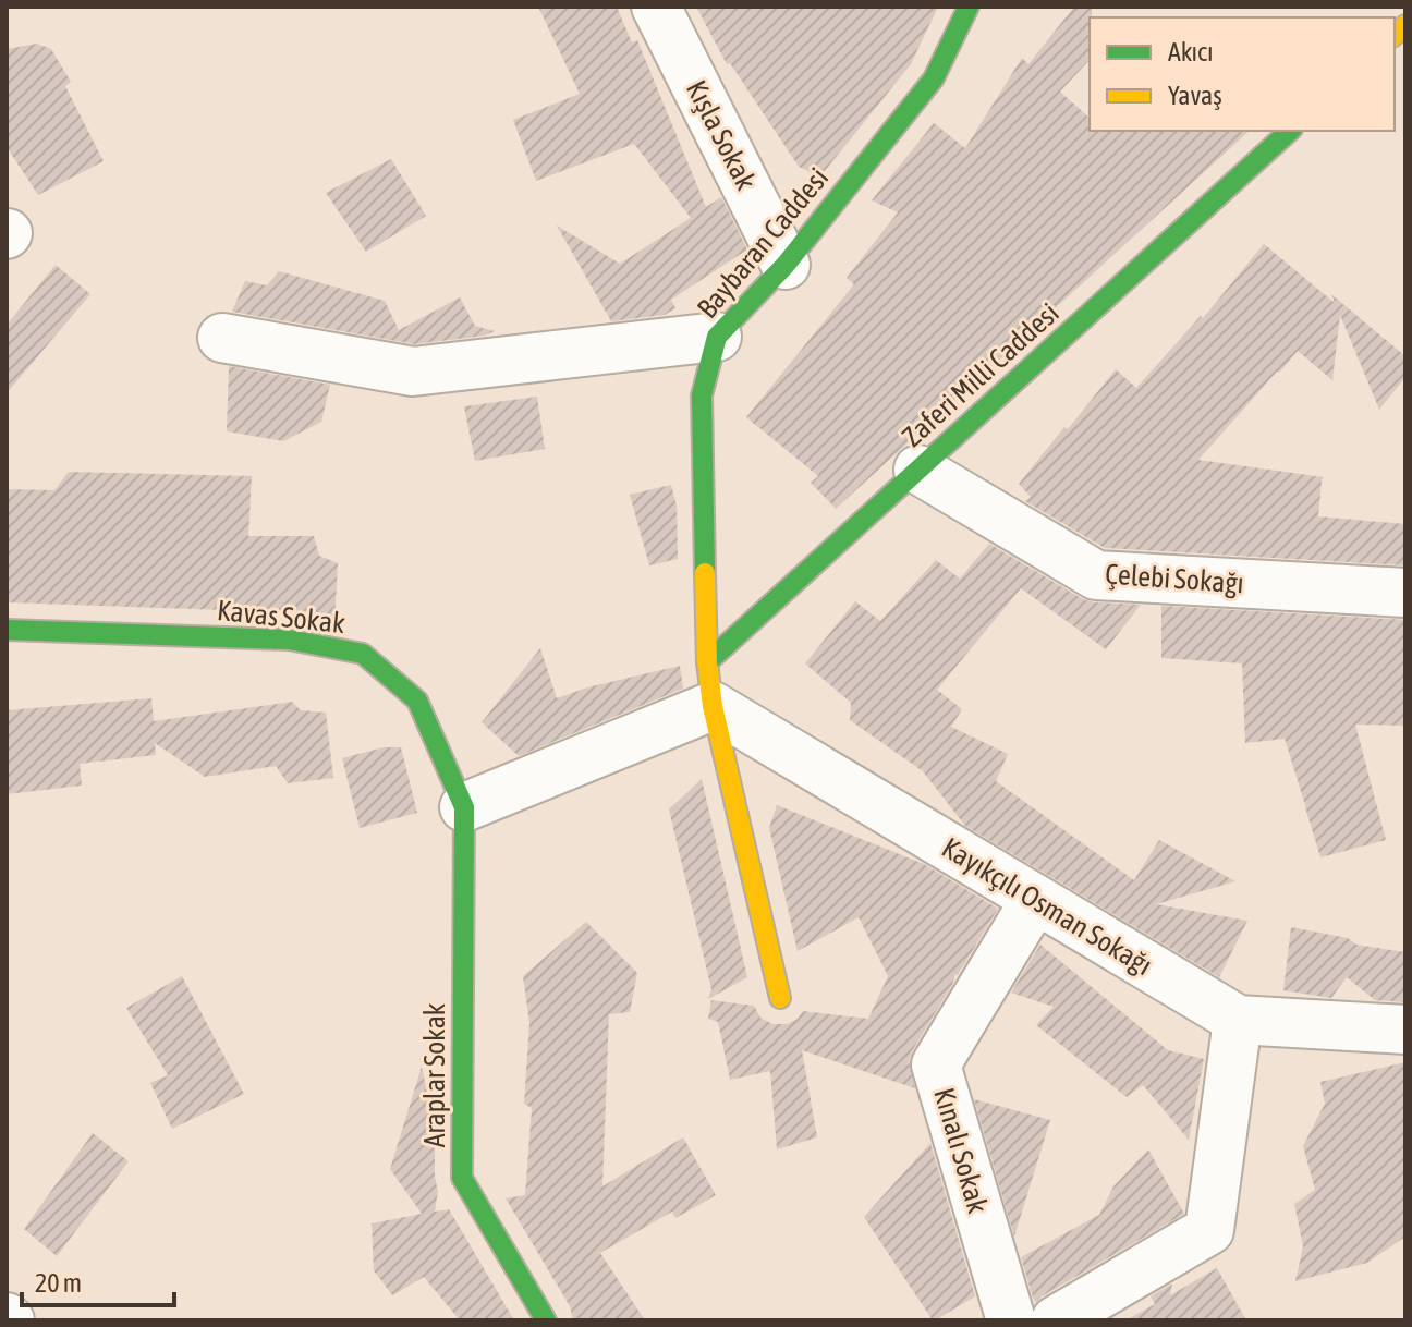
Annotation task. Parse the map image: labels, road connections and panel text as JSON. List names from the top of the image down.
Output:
{
  "streets": {
    "street": [
      "Kışla Sokak",
      "Baybaran Caddesi",
      "Zaferi Milli Caddesi",
      "Çelebi Sokağı",
      "Kavas Sokak",
      "Kayıkçılı Osman Sokağı",
      "Araplar Sokak",
      "Kınalı Sokak"
    ]
  },
  "crossings": [
    ["Kışla Sokak", "Baybaran Caddesi"],
    ["Baybaran Caddesi", "Zaferi Milli Caddesi"],
    ["Baybaran Caddesi", "Kayıkçılı Osman Sokağı"],
    ["Zaferi Milli Caddesi", "Çelebi Sokağı"],
    ["Zaferi Milli Caddesi", "Kayıkçılı Osman Sokağı"],
    ["Kavas Sokak", "Araplar Sokak"],
    ["Kayıkçılı Osman Sokağı", "Kınalı Sokak"]
  ],
  "legend": ["Akıcı", "Yavaş"],
  "scale_bar": "20 m"
}
